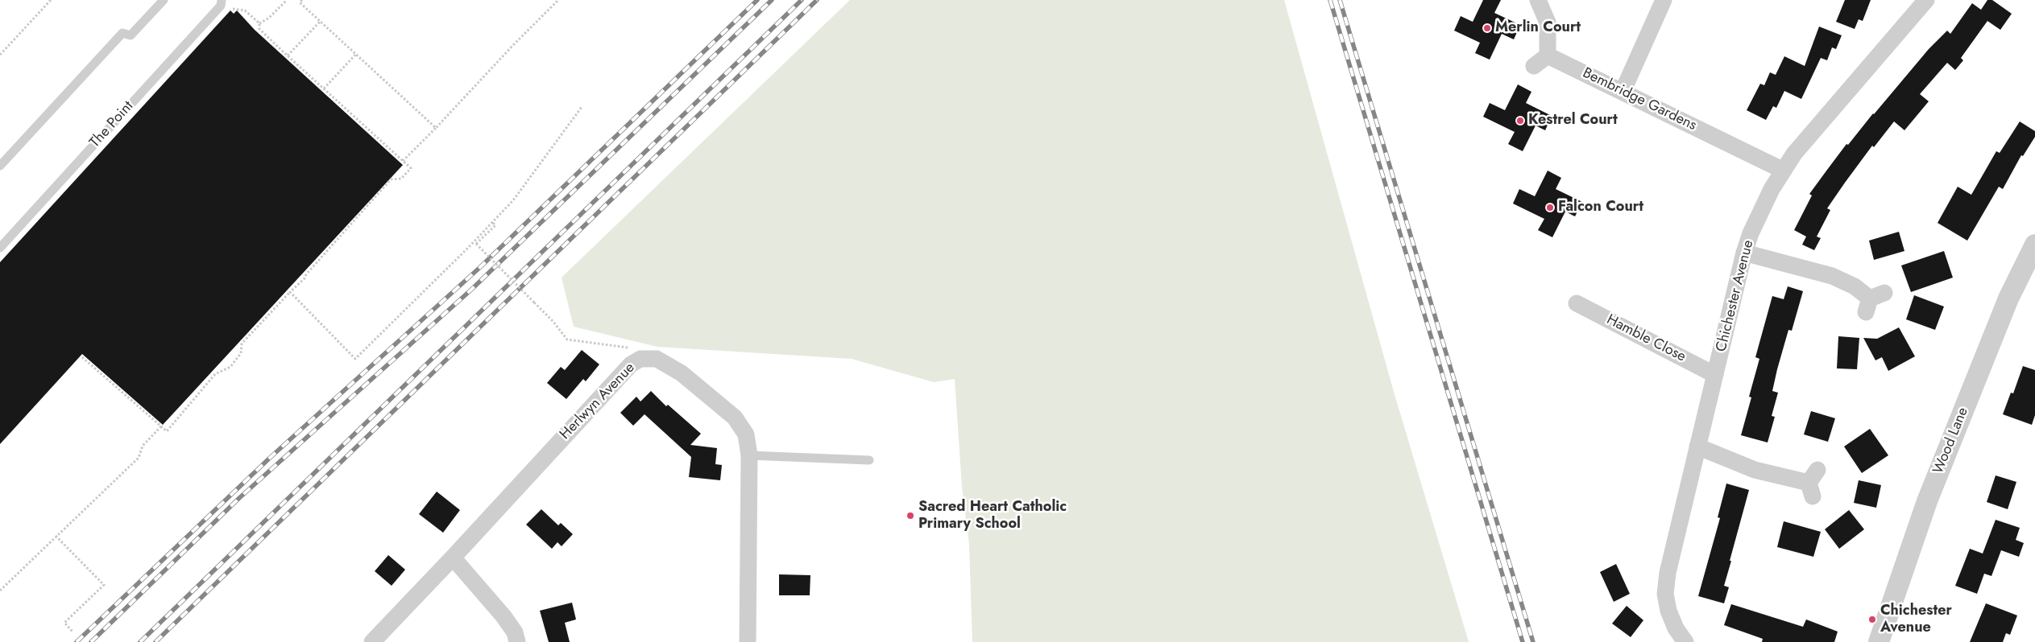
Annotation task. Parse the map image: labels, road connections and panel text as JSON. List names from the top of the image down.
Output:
{
  "streets": {
    "street": [
      "Bembridge Gardens",
      "Chichester Avenue",
      "Hamble Close",
      "Herlwyn Avenue",
      "Wood Lane"
    ],
    "lane": ["The Point"]
  },
  "crossings": [
    ["Bembridge Gardens", "Chichester Avenue"],
    ["Chichester Avenue", "Hamble Close"]
  ],
  "places": [
    "Merlin Court",
    "Kestrel Court",
    "Falcon Court",
    "Sacred Heart Catholic Primary School",
    "Chichester Avenue"
  ]
}
